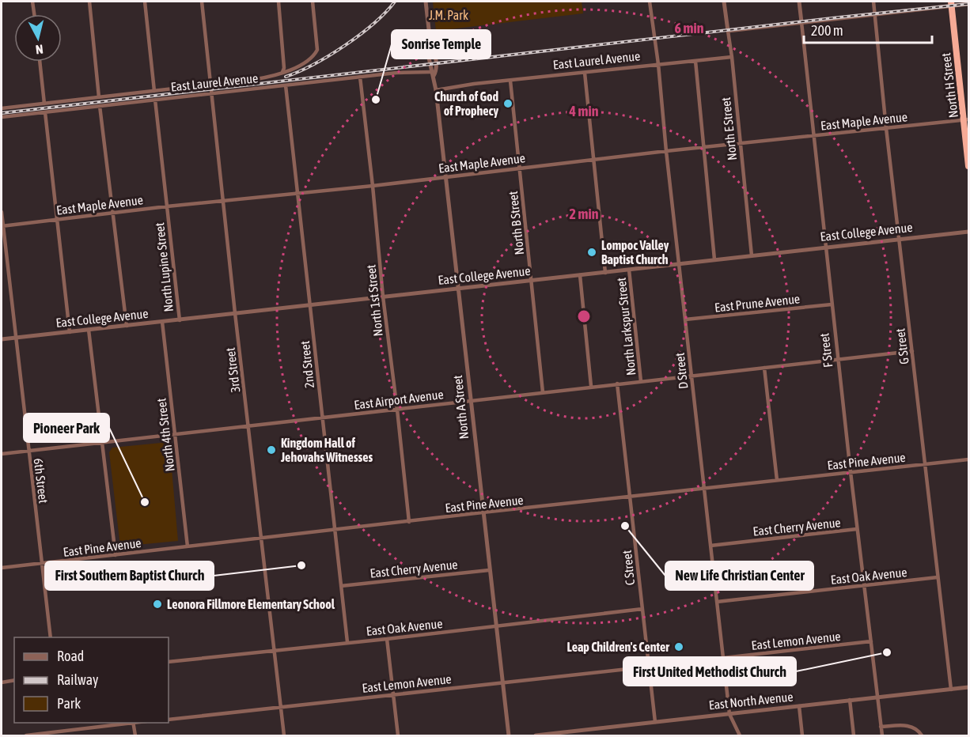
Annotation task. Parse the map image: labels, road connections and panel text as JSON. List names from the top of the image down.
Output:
{
  "streets": {
    "highway": ["North H Street"],
    "street": [
      "East Laurel Avenue",
      "East Maple Avenue",
      "North E Street",
      "North B Street",
      "East College Avenue",
      "North Lupine Street",
      "North 1st Street",
      "East Prune Avenue",
      "North Larkspur Street",
      "G Street",
      "F Street",
      "2nd Street",
      "3rd Street",
      "D Street",
      "East Airport Avenue",
      "North A Street",
      "North 4th Street",
      "East Pine Avenue",
      "6th Street",
      "East Cherry Avenue",
      "C Street",
      "East Oak Avenue",
      "East Lemon Avenue",
      "East North Avenue"
    ]
  },
  "crossings": [
    ["East Laurel Avenue", "North E Street"],
    ["East Laurel Avenue", "North B Street"],
    ["East Laurel Avenue", "North Lupine Street"],
    ["East Laurel Avenue", "North 1st Street"],
    ["East Laurel Avenue", "2nd Street"],
    ["East Laurel Avenue", "3rd Street"],
    ["East Laurel Avenue", "D Street"],
    ["East Laurel Avenue", "North A Street"],
    ["North H Street", "East Maple Avenue"],
    ["East Maple Avenue", "North E Street"],
    ["East Maple Avenue", "North B Street"],
    ["East Maple Avenue", "North Lupine Street"],
    ["East Maple Avenue", "North 1st Street"],
    ["East Maple Avenue", "G Street"],
    ["East Maple Avenue", "F Street"],
    ["East Maple Avenue", "2nd Street"],
    ["East Maple Avenue", "3rd Street"],
    ["East Maple Avenue", "D Street"],
    ["East Maple Avenue", "North A Street"],
    ["East Maple Avenue", "6th Street"],
    ["North E Street", "East College Avenue"],
    ["North B Street", "East College Avenue"],
    ["North B Street", "East Airport Avenue"],
    ["East College Avenue", "North Lupine Street"],
    ["East College Avenue", "North 1st Street"],
    ["East College Avenue", "North Larkspur Street"],
    ["East College Avenue", "G Street"],
    ["East College Avenue", "F Street"],
    ["East College Avenue", "2nd Street"],
    ["East College Avenue", "3rd Street"],
    ["East College Avenue", "D Street"],
    ["East College Avenue", "North A Street"],
    ["East College Avenue", "North 4th Street"],
    ["East College Avenue", "6th Street"],
    ["North 1st Street", "East Airport Avenue"],
    ["North 1st Street", "East Pine Avenue"],
    ["East Prune Avenue", "F Street"],
    ["East Prune Avenue", "D Street"],
    ["North Larkspur Street", "East Airport Avenue"],
    ["G Street", "East Airport Avenue"],
    ["G Street", "East Pine Avenue"],
    ["G Street", "East Oak Avenue"],
    ["G Street", "East North Avenue"],
    ["F Street", "East Airport Avenue"],
    ["F Street", "East Pine Avenue"],
    ["F Street", "East Cherry Avenue"],
    ["F Street", "East Oak Avenue"],
    ["F Street", "East Lemon Avenue"],
    ["F Street", "East North Avenue"],
    ["2nd Street", "East Airport Avenue"],
    ["2nd Street", "East Pine Avenue"],
    ["2nd Street", "East Cherry Avenue"],
    ["2nd Street", "East Oak Avenue"],
    ["3rd Street", "East Airport Avenue"],
    ["3rd Street", "East Pine Avenue"],
    ["3rd Street", "East Oak Avenue"],
    ["3rd Street", "East Lemon Avenue"],
    ["D Street", "East Airport Avenue"],
    ["D Street", "East Pine Avenue"],
    ["D Street", "East Cherry Avenue"],
    ["D Street", "East Oak Avenue"],
    ["D Street", "East Lemon Avenue"],
    ["D Street", "East North Avenue"],
    ["East Airport Avenue", "North A Street"],
    ["East Airport Avenue", "North 4th Street"],
    ["East Airport Avenue", "6th Street"],
    ["East Airport Avenue", "C Street"],
    ["North A Street", "East Pine Avenue"],
    ["North A Street", "East Cherry Avenue"],
    ["North A Street", "East Oak Avenue"],
    ["North A Street", "East Lemon Avenue"],
    ["North 4th Street", "East Pine Avenue"],
    ["East Pine Avenue", "6th Street"],
    ["East Pine Avenue", "C Street"],
    ["C Street", "East Oak Avenue"],
    ["C Street", "East Lemon Avenue"],
    ["C Street", "East North Avenue"]
  ],
  "parks": ["J.M. Park"],
  "places": [
    "Sonrise Temple",
    "Church of God of Prophecy",
    "Lompoc Valley Baptist Church",
    "Kingdom Hall of Jehovahs Witnesses",
    "Pioneer Park",
    "New Life Christian Center",
    "First Southern Baptist Church",
    "Leonora Fillmore Elementary School",
    "Leap Children's Center",
    "First United Methodist Church"
  ],
  "legend": ["Road", "Railway", "Park"],
  "scale_bar": "200 m",
  "north": "bottom",
  "rings": ["6 min", "4 min", "2 min"]
}
